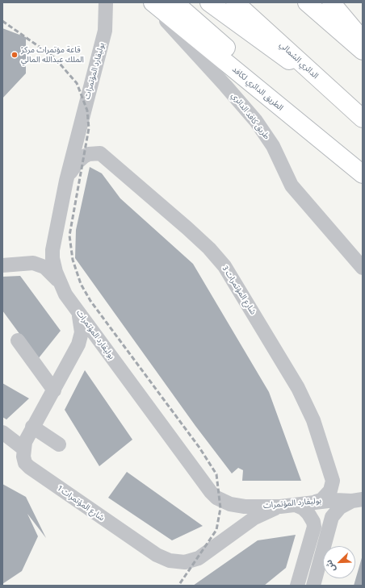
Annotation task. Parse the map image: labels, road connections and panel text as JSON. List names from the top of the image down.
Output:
{
  "streets": {
    "main road": ["الدائري الشمالي", "الطريق الدائري لكافد"],
    "street": [
      "بوليفارد المؤتمرات",
      "طريق كافد الدائري",
      "شارع المؤتمرات 3",
      "شارع المؤتمرات 1"
    ]
  },
  "crossings": [
    ["بوليفارد المؤتمرات", "شارع المؤتمرات 3"],
    ["بوليفارد المؤتمرات", "شارع المؤتمرات 1"]
  ],
  "places": ["قاعة مؤتمرات مركز الملك عبدالله المالي"],
  "north": "bottom left"
}
